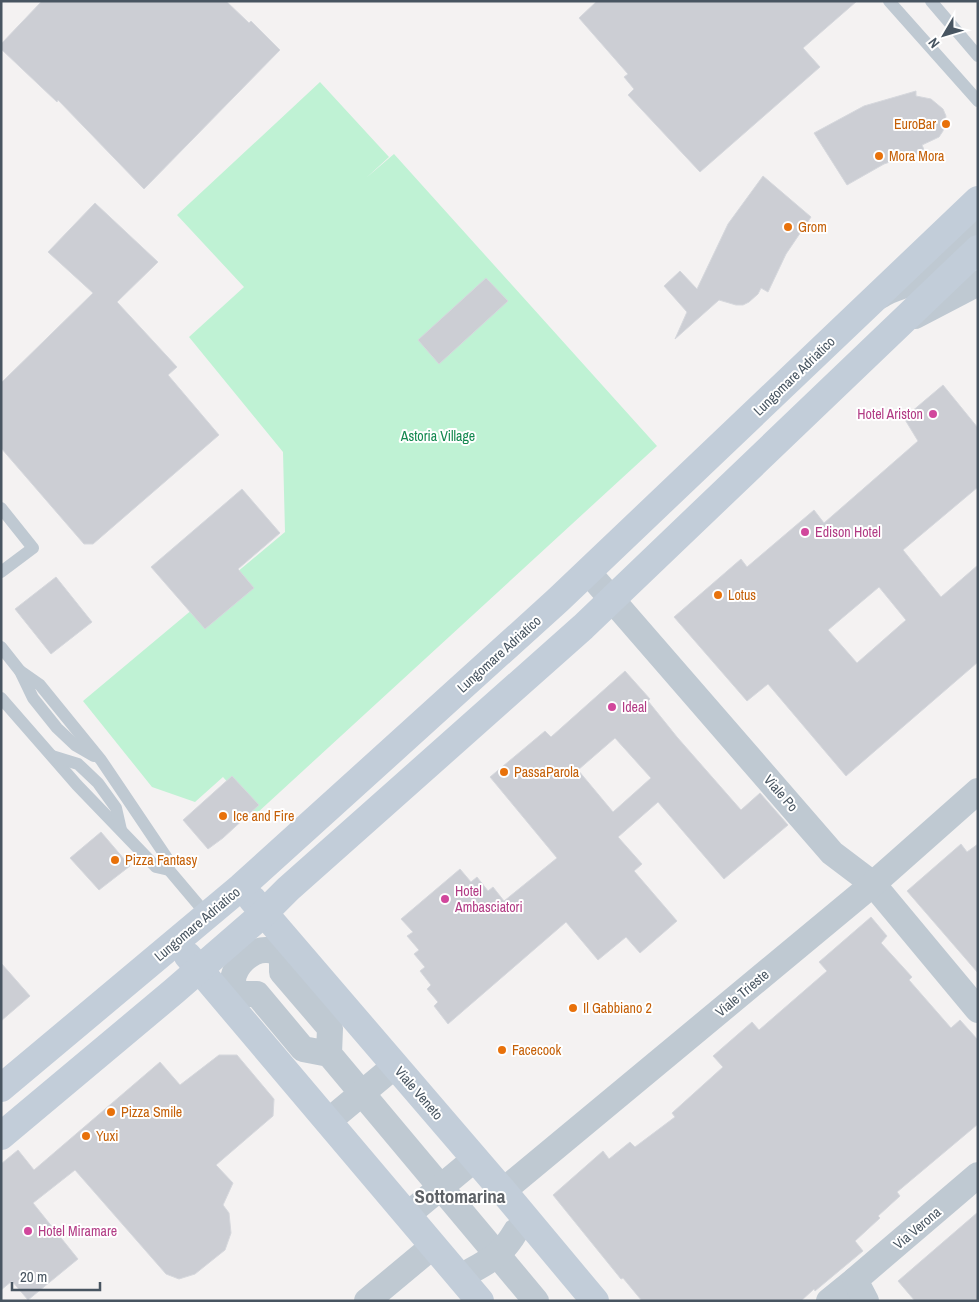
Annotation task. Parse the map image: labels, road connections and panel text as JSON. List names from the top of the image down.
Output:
{
  "streets": {
    "street": [
      "Lungomare Adriatico",
      "Viale Po",
      "Viale Trieste",
      "Viale Veneto",
      "Via Verona"
    ]
  },
  "crossings": [
    ["Lungomare Adriatico", "Viale Po"],
    ["Lungomare Adriatico", "Viale Veneto"],
    ["Viale Po", "Viale Trieste"],
    ["Viale Trieste", "Viale Veneto"]
  ],
  "districts": ["Sottomarina"],
  "parks": ["Astoria Village"],
  "places": [
    "EuroBar",
    "Mora Mora",
    "Grom",
    "Hotel Ariston",
    "Edison Hotel",
    "Lotus",
    "Ideal",
    "PassaParola",
    "Ice and Fire",
    "Pizza Fantasy",
    "Hotel Ambasciatori",
    "Il Gabbiano 2",
    "Facecook",
    "Pizza Smile",
    "Yuxi",
    "Hotel Miramare"
  ],
  "scale_bar": "20 m",
  "north": "bottom left"
}
